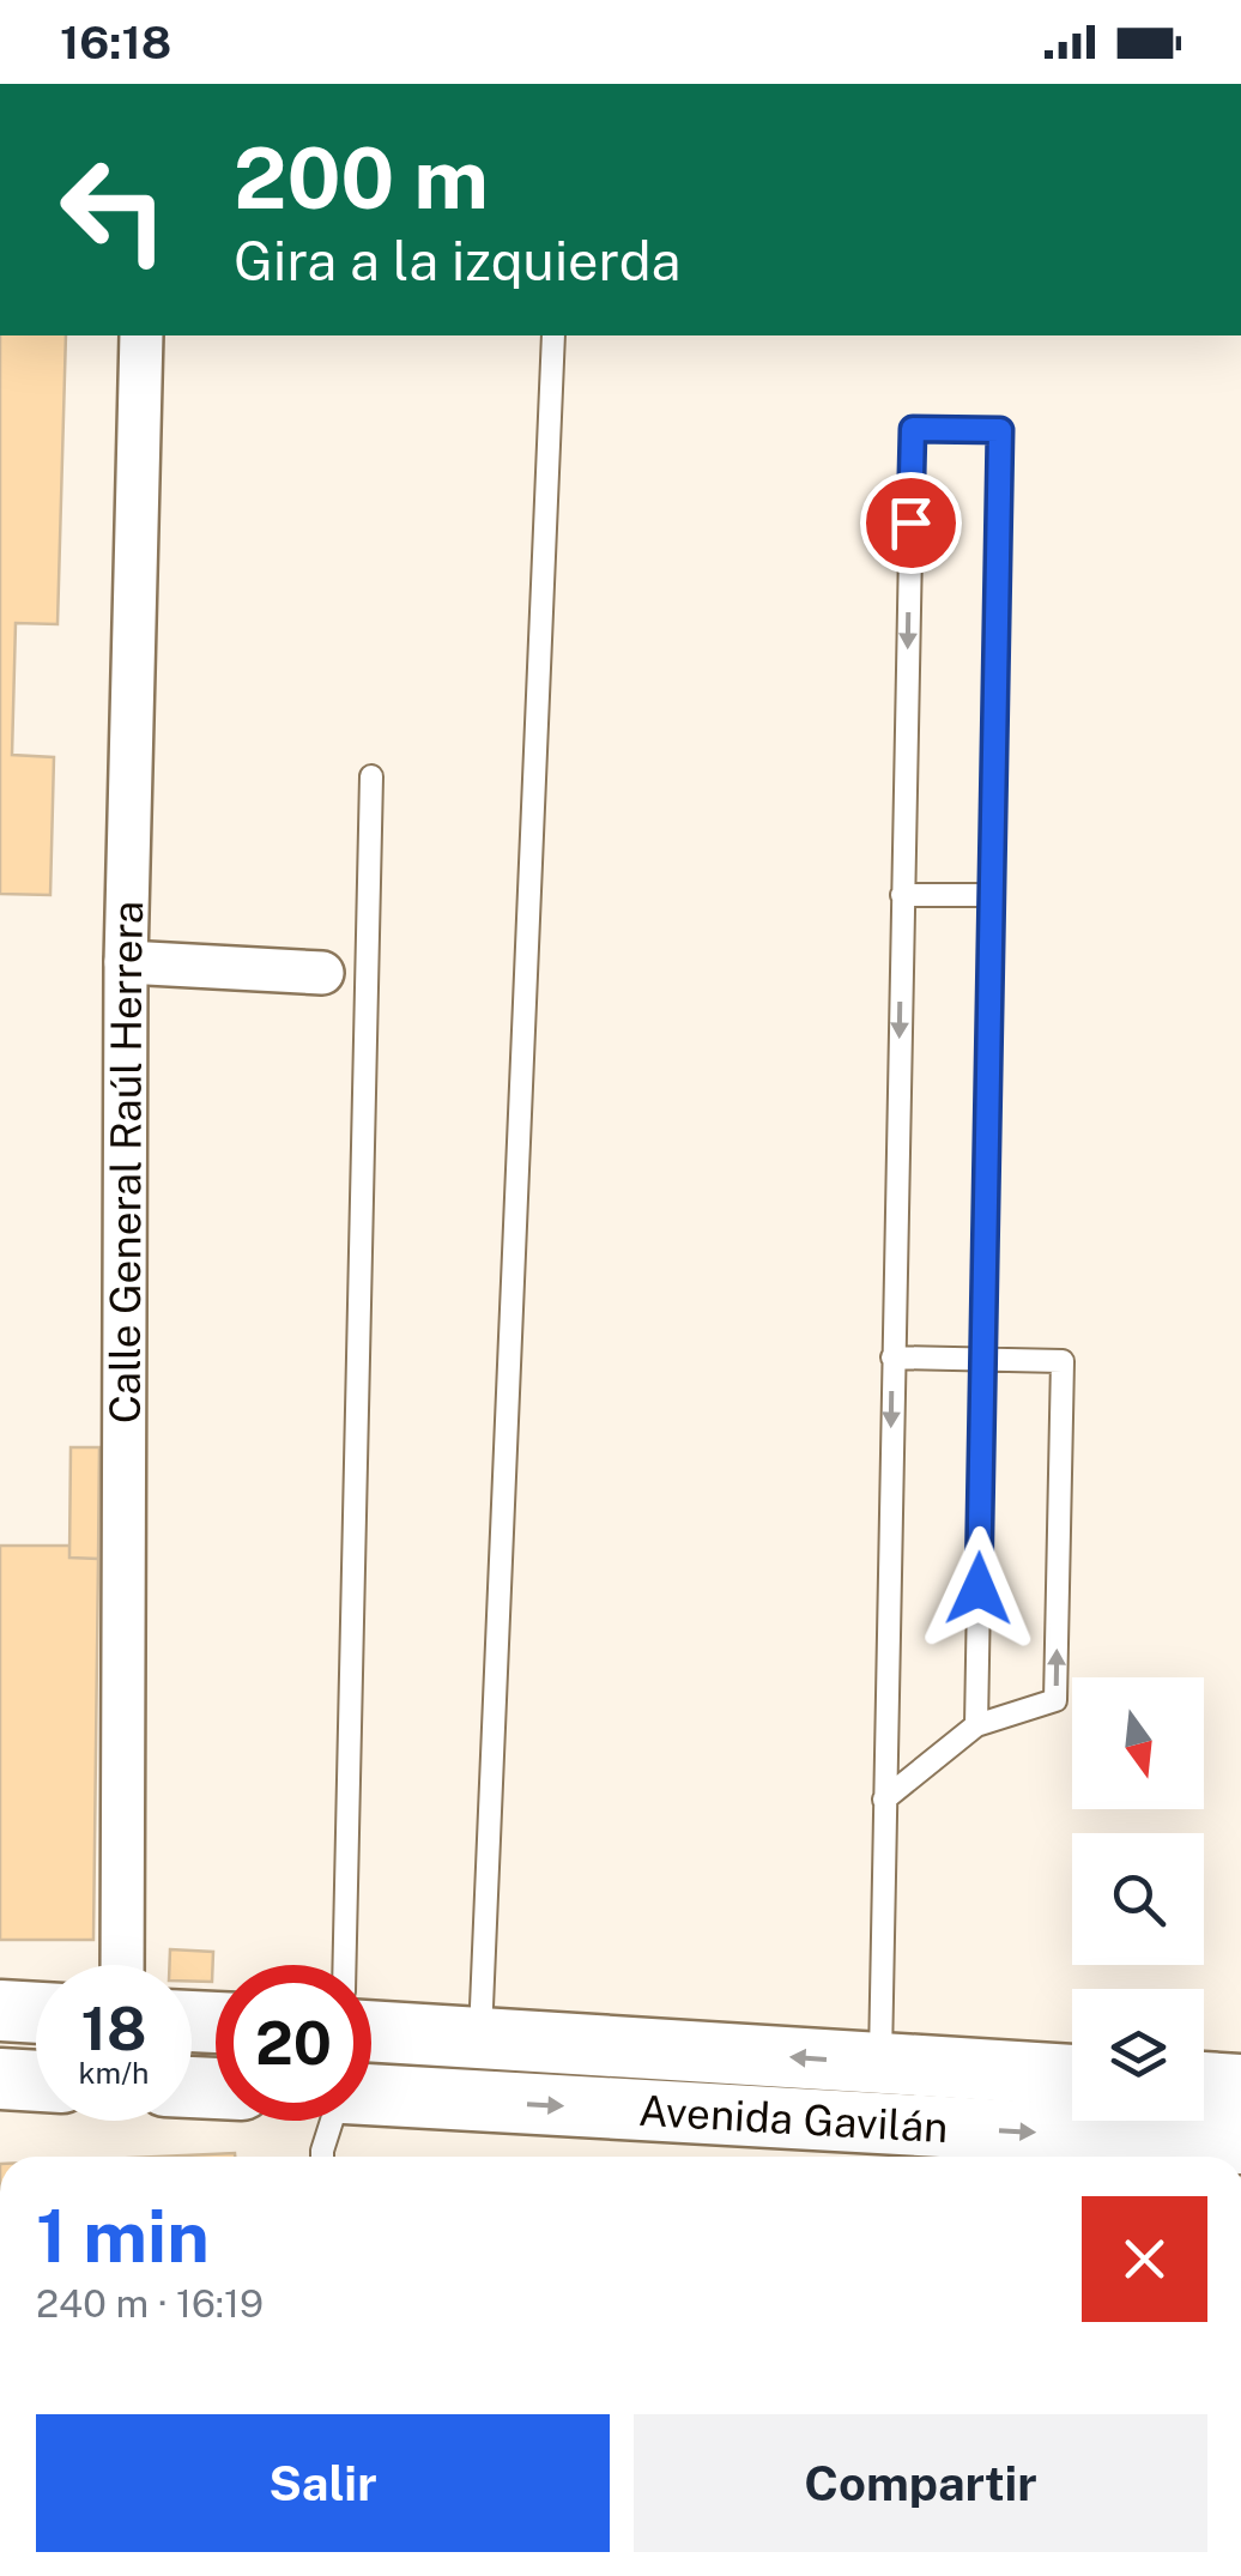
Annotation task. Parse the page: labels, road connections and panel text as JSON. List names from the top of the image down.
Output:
{
  "streets": {
    "main road": ["Avenida Gavilán"],
    "street": ["Calle General Raúl Herrera"]
  },
  "north": "bottom",
  "page": {
    "status": "16:18",
    "turn": ["200 m", "Gira a la izquierda"],
    "speed": "18 km/h",
    "limit": "20",
    "heading": ["1 min", "240 m · 16:19"],
    "buttons": ["Salir", "Compartir"]
  }
}
